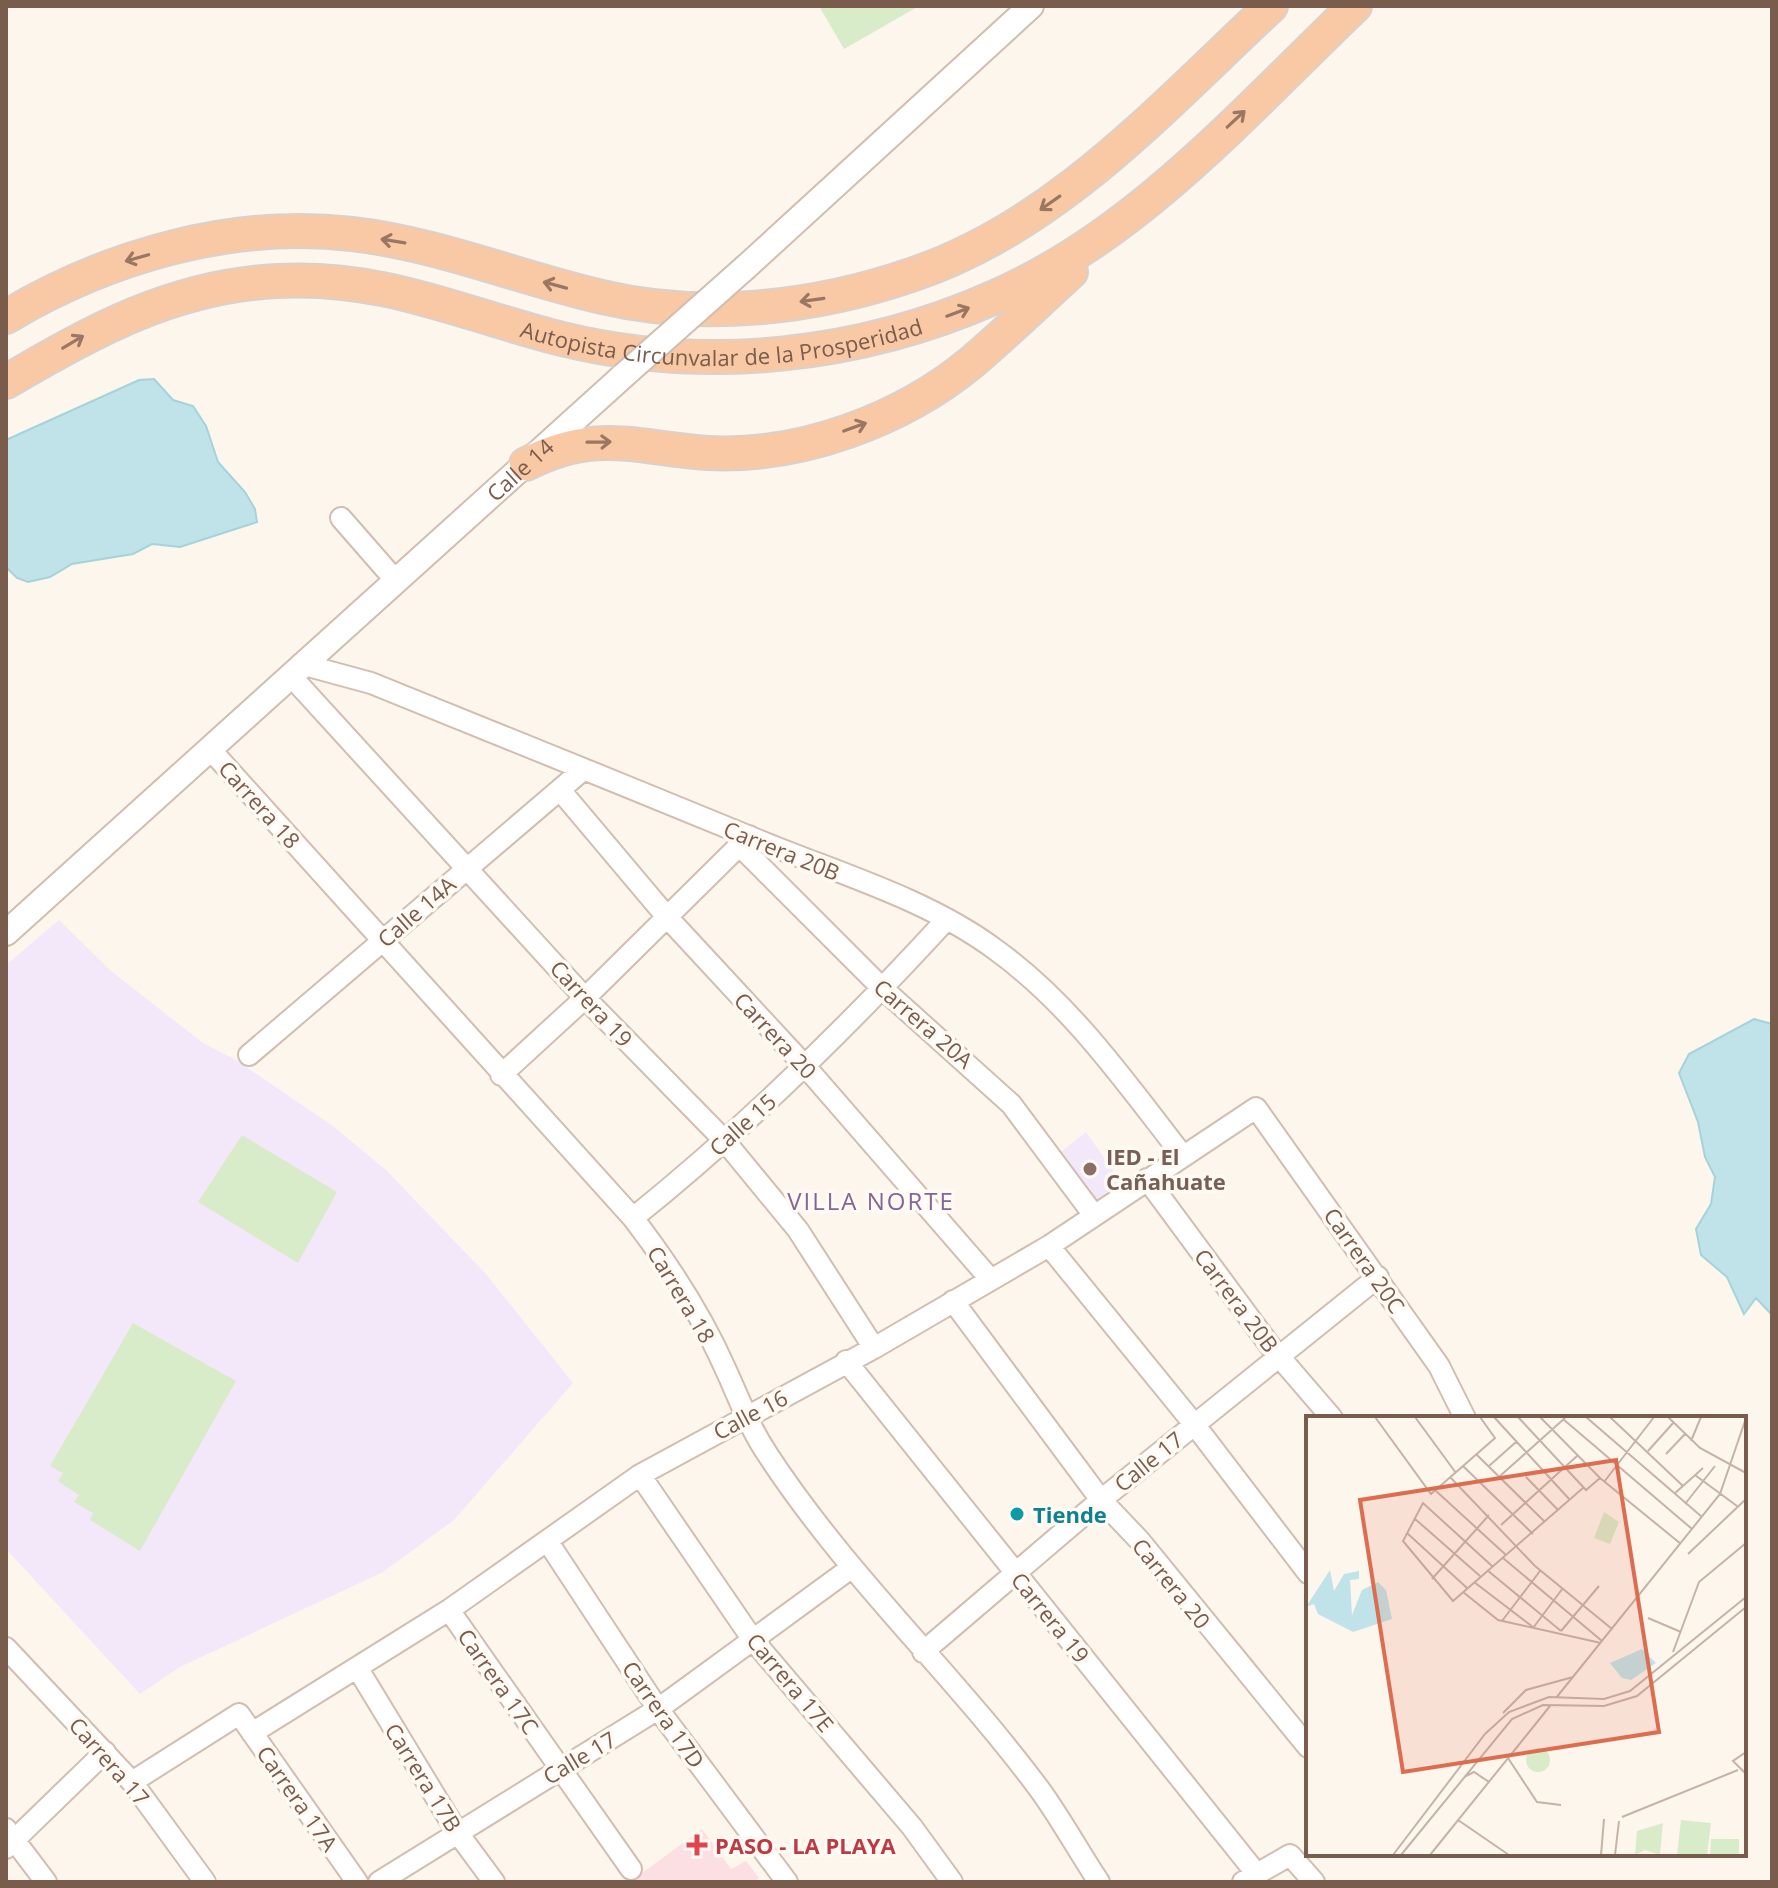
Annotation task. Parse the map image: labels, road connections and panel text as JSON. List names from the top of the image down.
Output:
{
  "streets": {
    "highway": ["Autopista Circunvalar de la Prosperidad"],
    "street": [
      "Calle 14",
      "Carrera 18",
      "Carrera 20B",
      "Calle 14A",
      "Carrera 19",
      "Carrera 20A",
      "Carrera 20",
      "Calle 15",
      "Carrera 20C",
      "Calle 16",
      "Calle 17",
      "Carrera 17C",
      "Carrera 17E",
      "Carrera 17D",
      "Carrera 17",
      "Carrera 17B",
      "Carrera 17A"
    ]
  },
  "crossings": [
    ["Calle 14", "Carrera 18"],
    ["Calle 14", "Carrera 20B"],
    ["Calle 14", "Carrera 19"],
    ["Carrera 18", "Calle 14A"],
    ["Carrera 18", "Calle 15"],
    ["Carrera 18", "Calle 16"],
    ["Carrera 18", "Calle 17"],
    ["Carrera 20B", "Calle 14A"],
    ["Carrera 20B", "Carrera 19"],
    ["Carrera 20B", "Carrera 20A"],
    ["Carrera 20B", "Calle 15"],
    ["Carrera 20B", "Calle 16"],
    ["Carrera 20B", "Calle 17"],
    ["Calle 14A", "Carrera 19"],
    ["Calle 14A", "Carrera 20"],
    ["Carrera 19", "Calle 15"],
    ["Carrera 19", "Calle 16"],
    ["Carrera 19", "Calle 17"],
    ["Carrera 20A", "Calle 15"],
    ["Carrera 20A", "Calle 16"],
    ["Carrera 20", "Calle 15"],
    ["Carrera 20", "Calle 16"],
    ["Carrera 20", "Calle 17"],
    ["Carrera 20C", "Calle 16"],
    ["Carrera 20C", "Calle 17"],
    ["Calle 16", "Carrera 17C"],
    ["Calle 16", "Carrera 17E"],
    ["Calle 16", "Carrera 17D"],
    ["Calle 16", "Carrera 17B"],
    ["Calle 16", "Carrera 17A"],
    ["Calle 17", "Carrera 17C"],
    ["Calle 17", "Carrera 17E"],
    ["Calle 17", "Carrera 17D"],
    ["Calle 17", "Carrera 17B"],
    ["Carrera 17", "Carrera 17A"]
  ],
  "districts": ["VILLA NORTE"],
  "places": {
    "other": ["IED - El Cañahuate", "Tiende"],
    "health": ["PASO - LA PLAYA"]
  }
}
